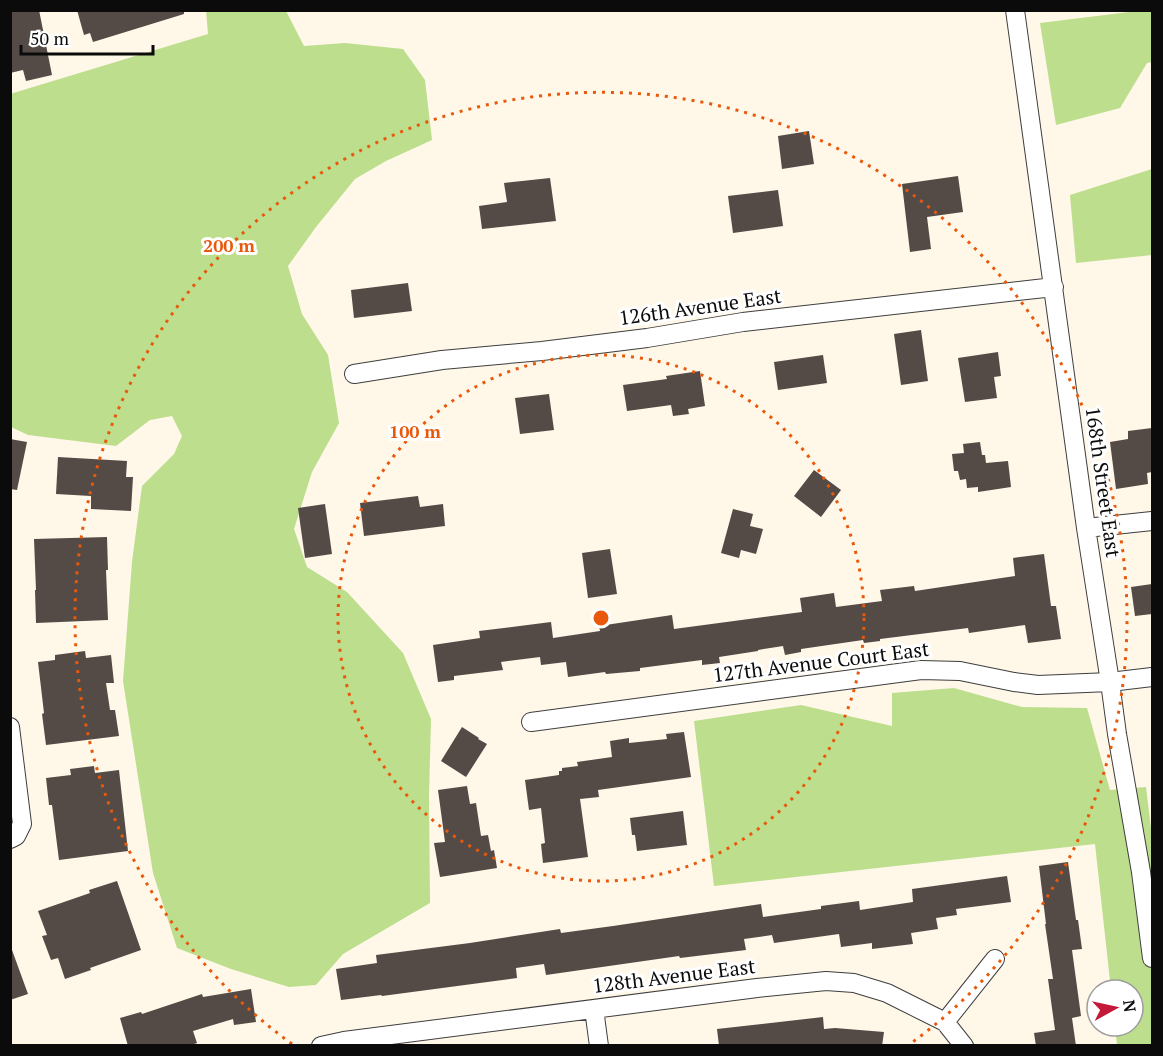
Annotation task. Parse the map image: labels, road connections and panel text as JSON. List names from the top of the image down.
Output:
{
  "streets": {
    "street": [
      "126th Avenue East",
      "168th Street East",
      "127th Avenue Court East",
      "128th Avenue East"
    ]
  },
  "crossings": [
    ["126th Avenue East", "168th Street East"],
    ["168th Street East", "127th Avenue Court East"]
  ],
  "scale_bar": "50 m",
  "north": "right",
  "rings": ["200 m", "100 m"]
}
